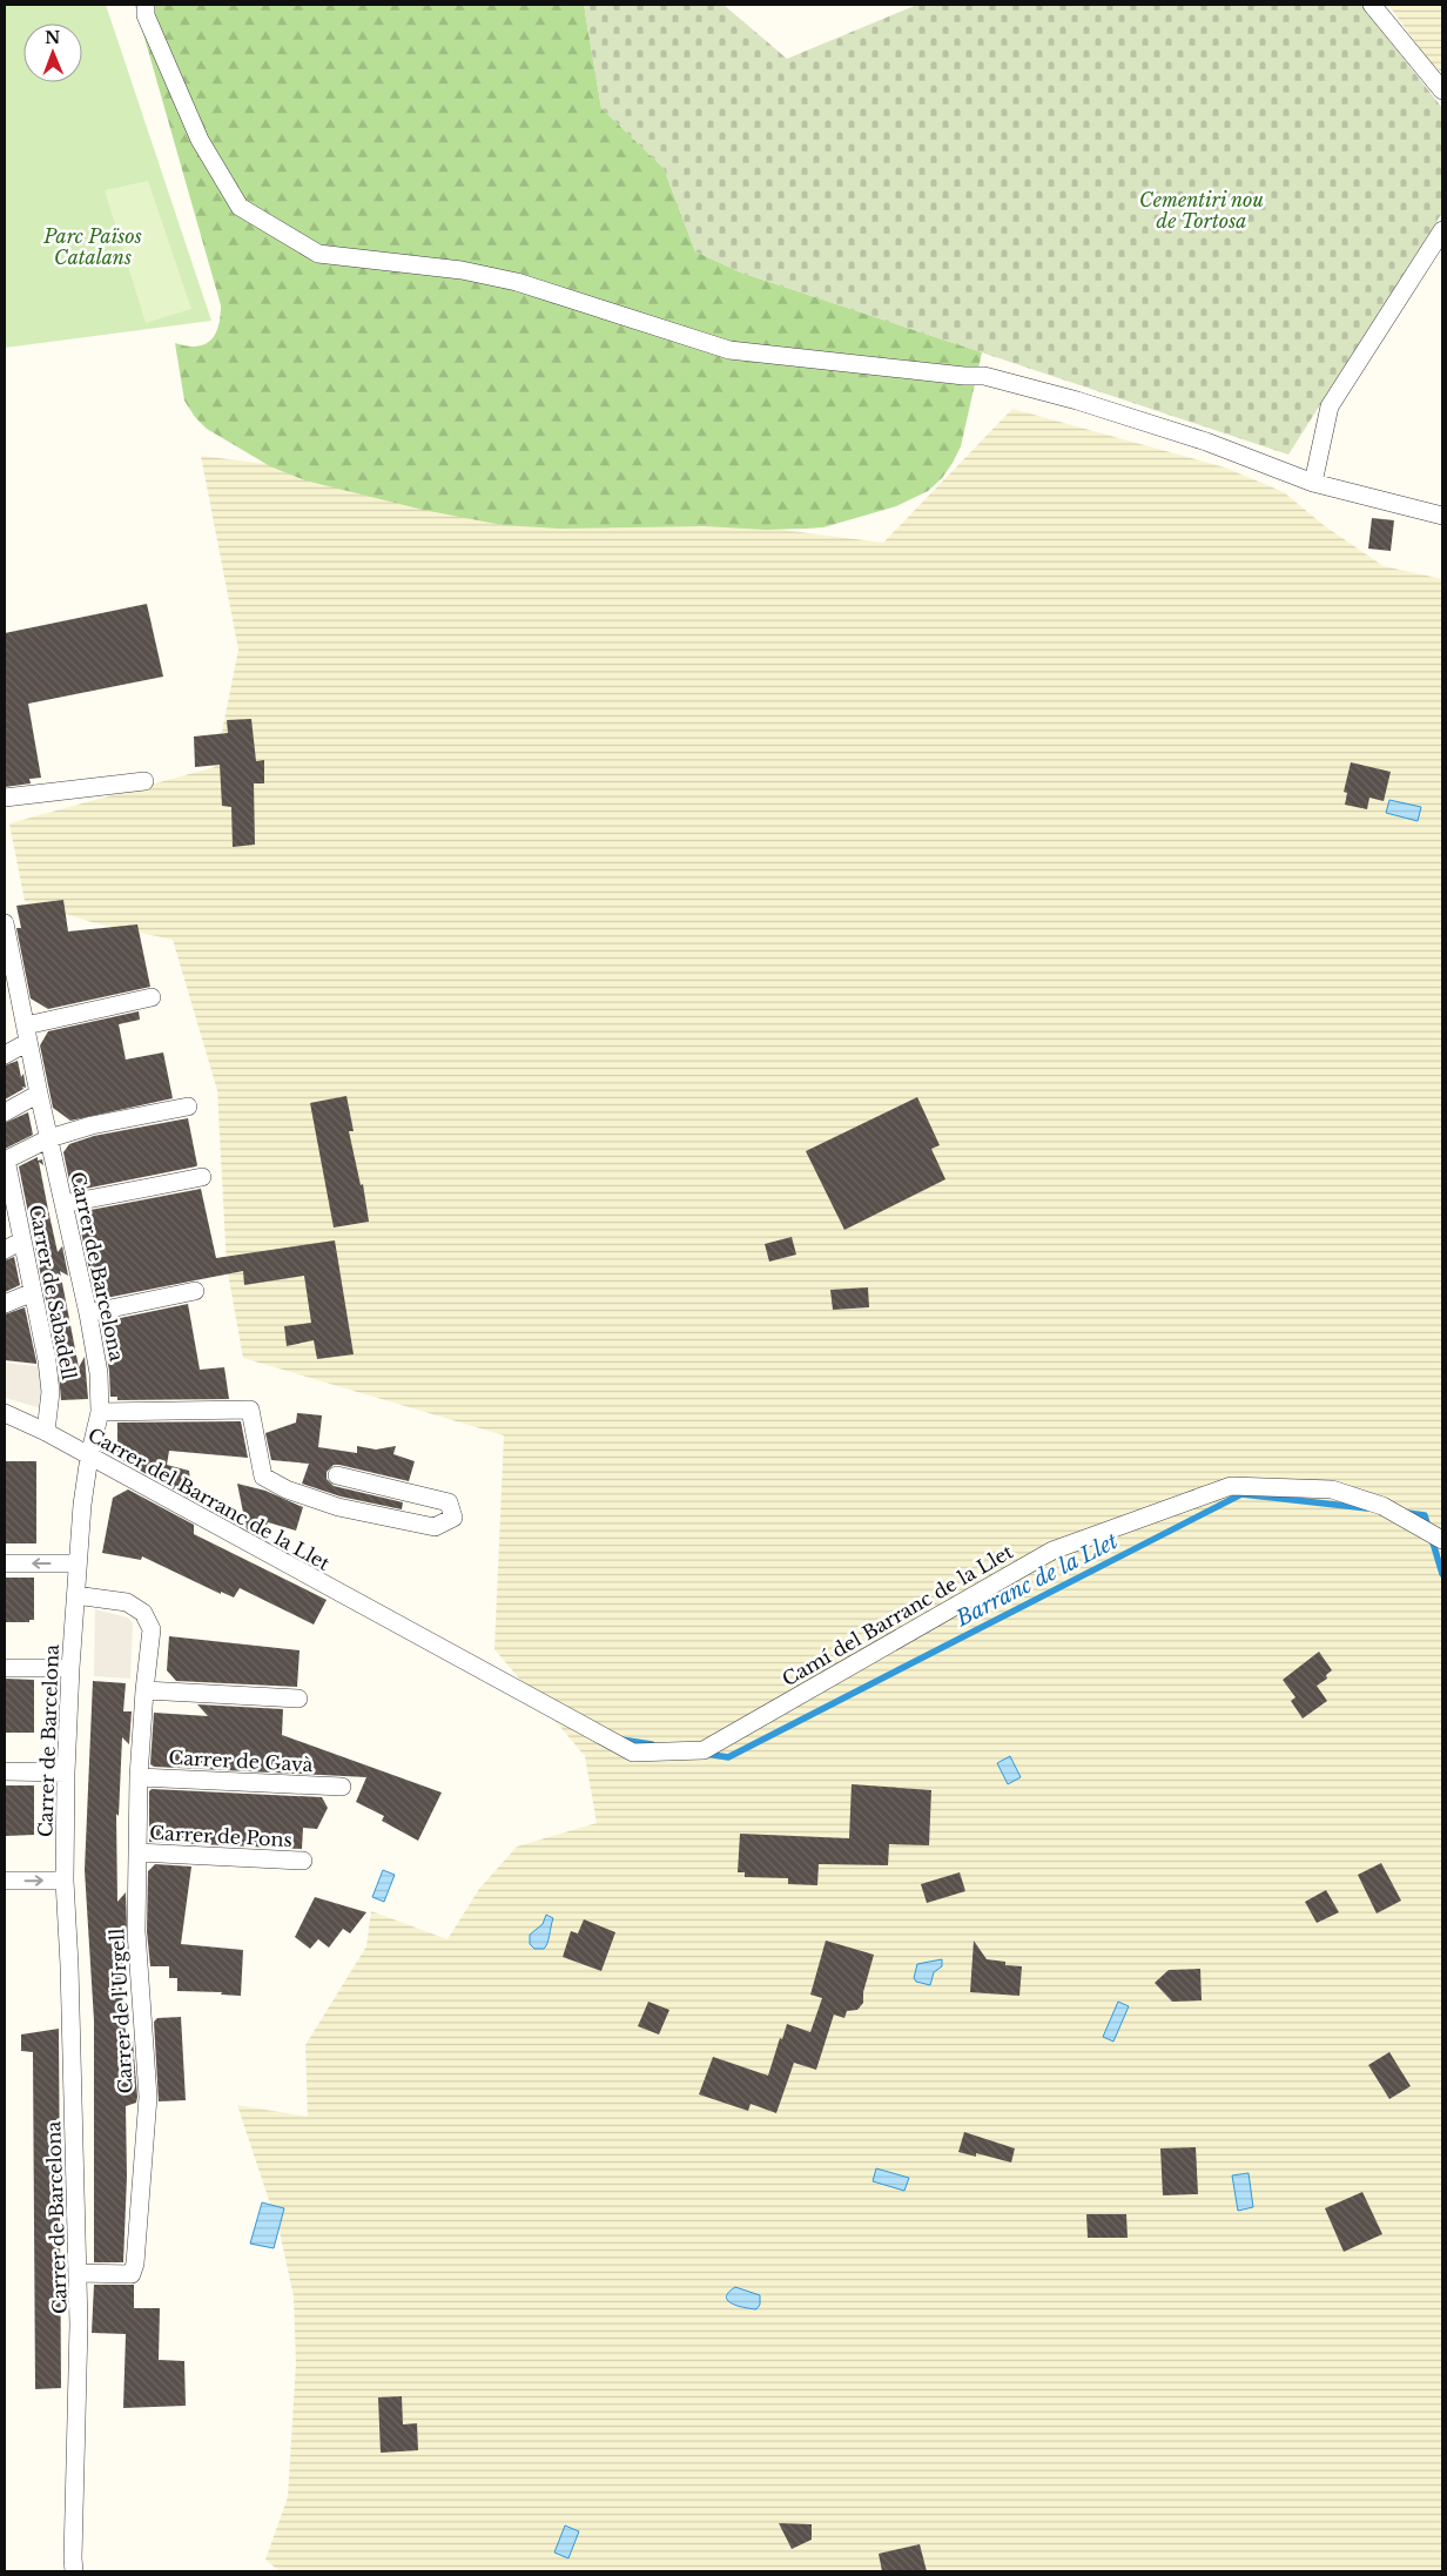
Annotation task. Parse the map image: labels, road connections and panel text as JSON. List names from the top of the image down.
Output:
{
  "streets": {
    "street": [
      "Carrer de Barcelona",
      "Carrer de Sabadell",
      "Carrer del Barranc de la Llet",
      "Camí del Barranc de la Llet",
      "Carrer de Gavà",
      "Carrer de Pons",
      "Carrer de l'Urgell"
    ]
  },
  "crossings": [
    ["Carrer de Barcelona", "Carrer del Barranc de la Llet"],
    ["Carrer de Barcelona", "Carrer de l'Urgell"],
    ["Carrer de Sabadell", "Carrer del Barranc de la Llet"],
    ["Carrer del Barranc de la Llet", "Camí del Barranc de la Llet"],
    ["Carrer de Gavà", "Carrer de l'Urgell"],
    ["Carrer de Pons", "Carrer de l'Urgell"]
  ],
  "water": ["Barranc de la Llet"],
  "parks": ["Cementiri nou de Tortosa", "Parc Països Catalans"],
  "north": "top"
}
